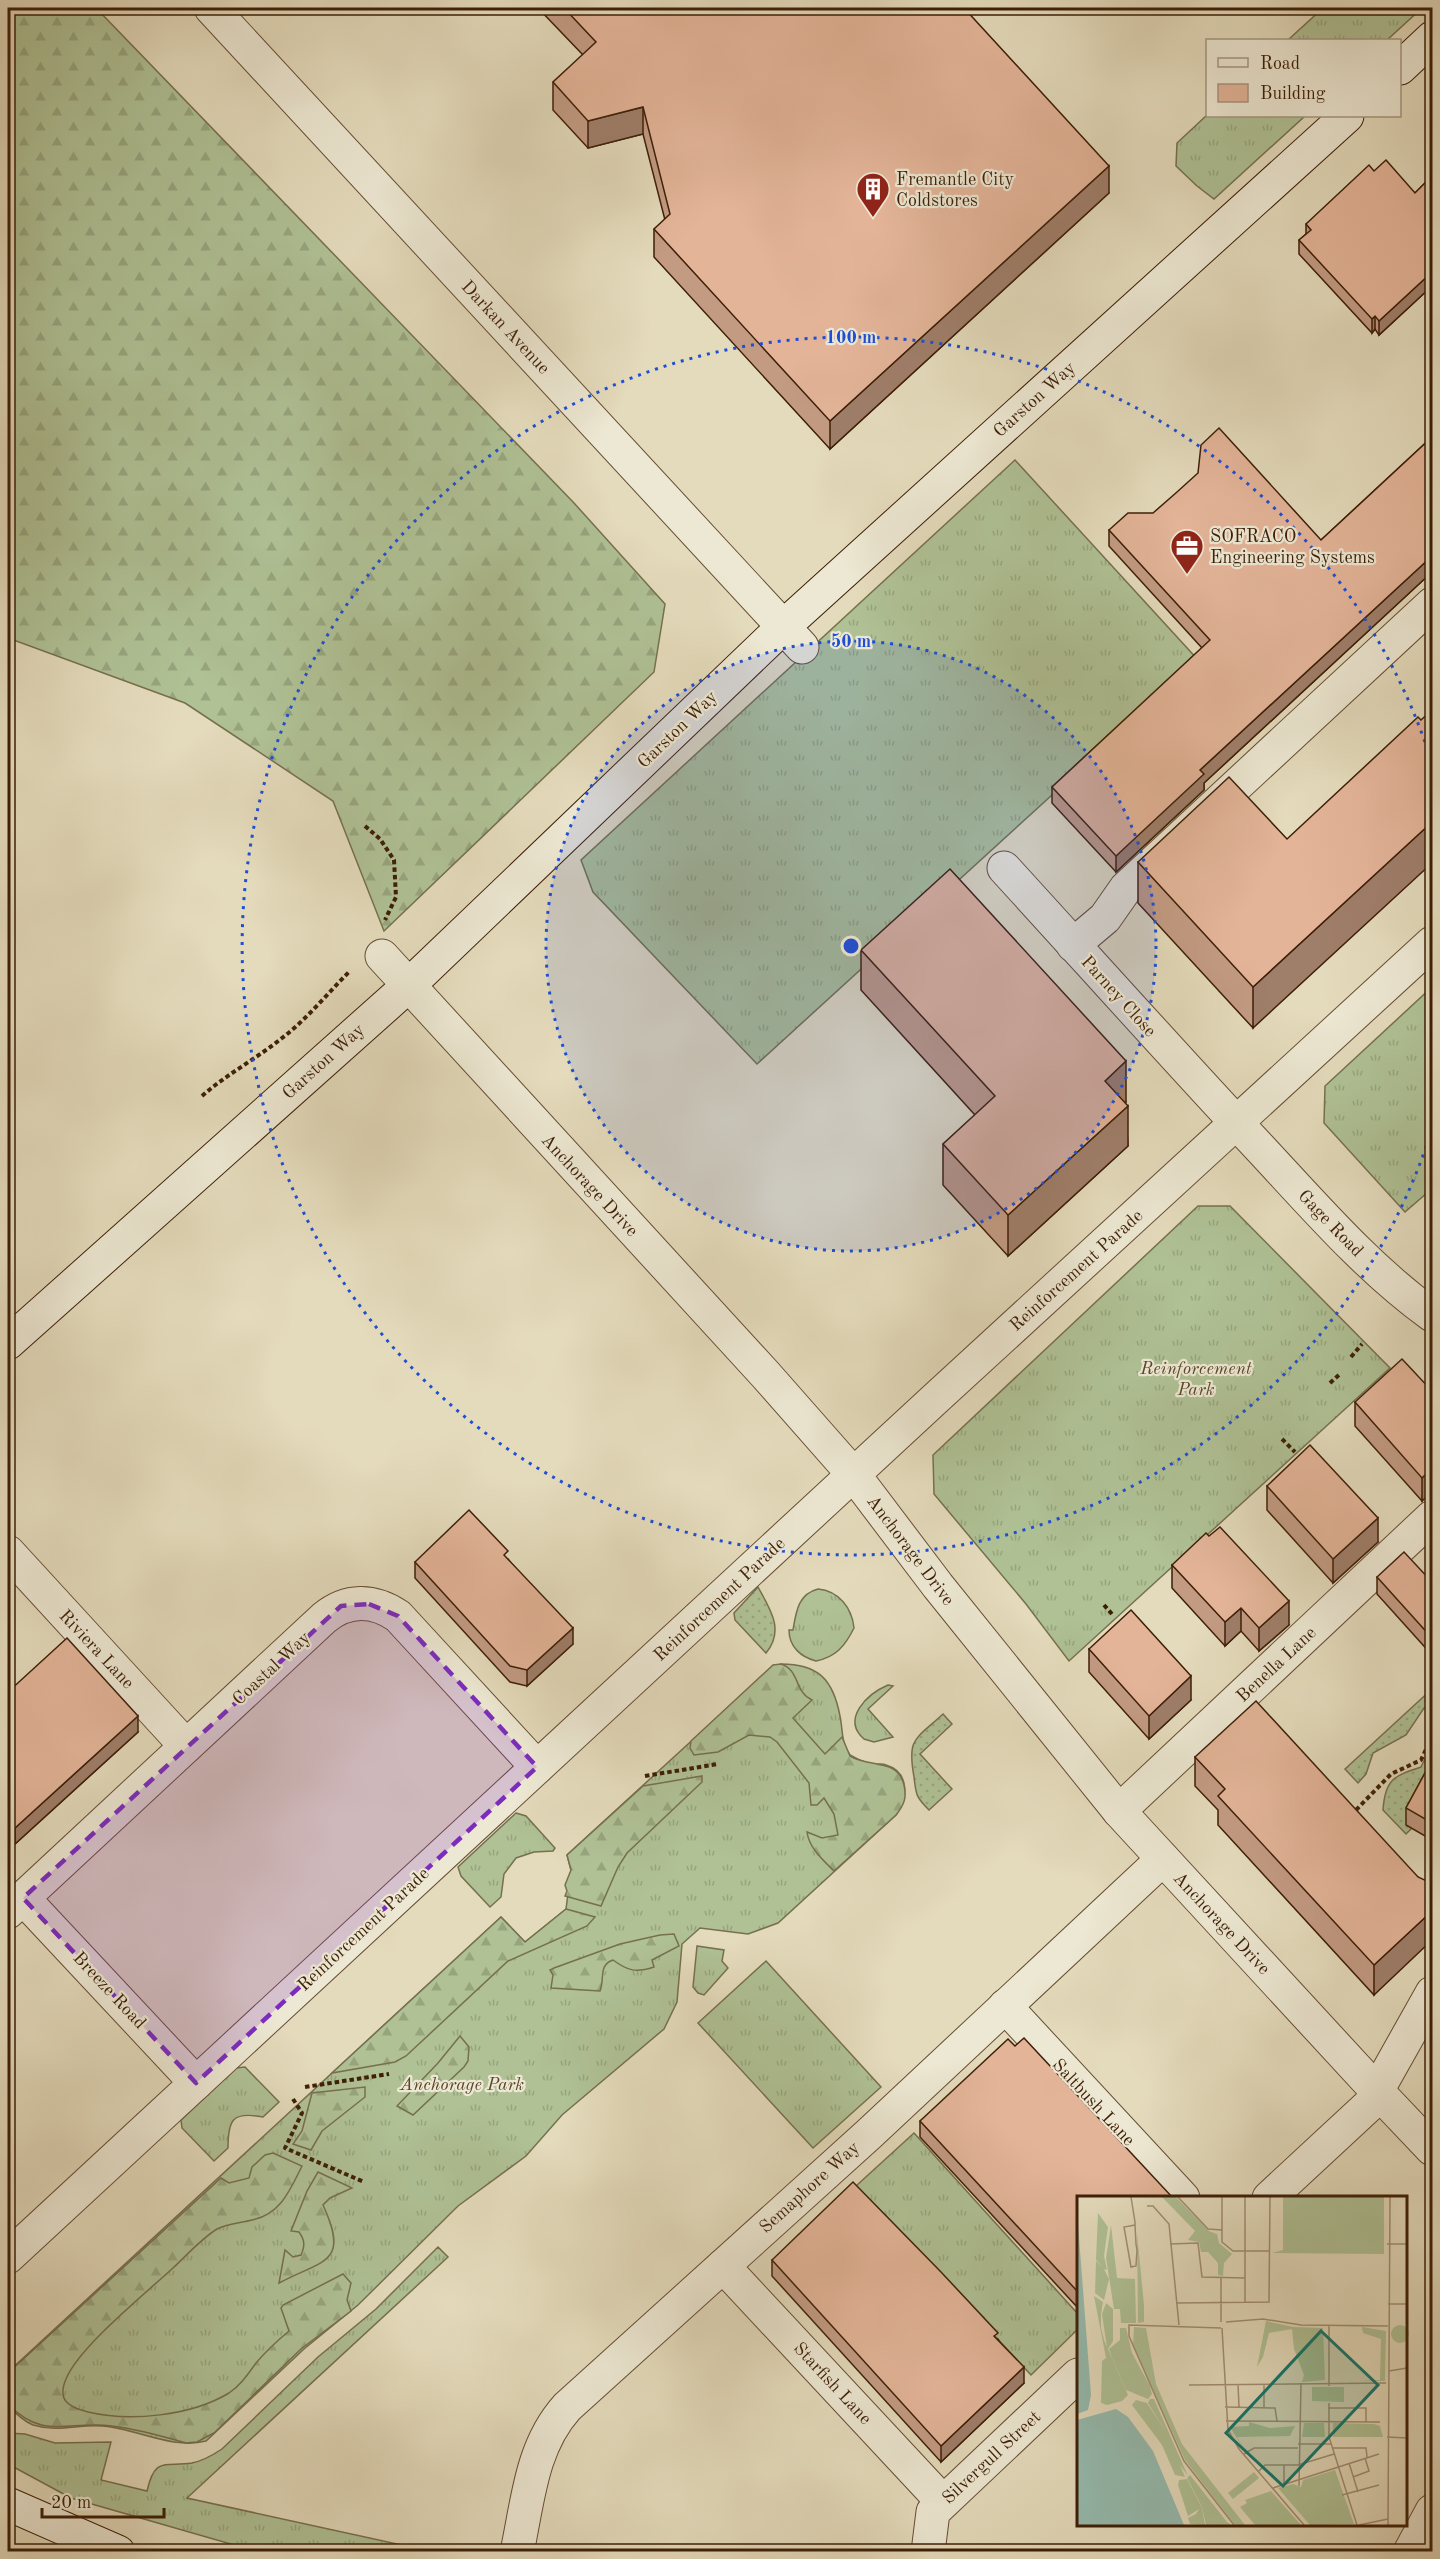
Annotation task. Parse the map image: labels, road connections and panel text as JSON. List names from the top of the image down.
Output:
{
  "streets": {
    "street": [
      "Darkan Avenue",
      "Garston Way",
      "Parney Close",
      "Anchorage Drive",
      "Gage Road",
      "Reinforcement Parade",
      "Riviera Lane",
      "Benella Lane",
      "Coastal Way",
      "Breeze Road",
      "Saltbush Lane",
      "Semaphore Way",
      "Starfish Lane",
      "Silvergull Street"
    ]
  },
  "crossings": [
    ["Darkan Avenue", "Garston Way"],
    ["Garston Way", "Anchorage Drive"],
    ["Parney Close", "Gage Road"],
    ["Parney Close", "Reinforcement Parade"],
    ["Anchorage Drive", "Reinforcement Parade"],
    ["Anchorage Drive", "Benella Lane"],
    ["Anchorage Drive", "Semaphore Way"],
    ["Gage Road", "Reinforcement Parade"],
    ["Reinforcement Parade", "Coastal Way"],
    ["Reinforcement Parade", "Breeze Road"],
    ["Riviera Lane", "Coastal Way"],
    ["Coastal Way", "Breeze Road"],
    ["Saltbush Lane", "Semaphore Way"],
    ["Semaphore Way", "Starfish Lane"],
    ["Starfish Lane", "Silvergull Street"]
  ],
  "parks": ["Reinforcement Park", "Anchorage Park"],
  "places": {
    "building": ["Fremantle City Coldstores"],
    "office": ["SOFRACO Engineering Systems"]
  },
  "legend": ["Road", "Building"],
  "scale_bar": "20 m",
  "rings": ["100 m", "50 m"]
}
